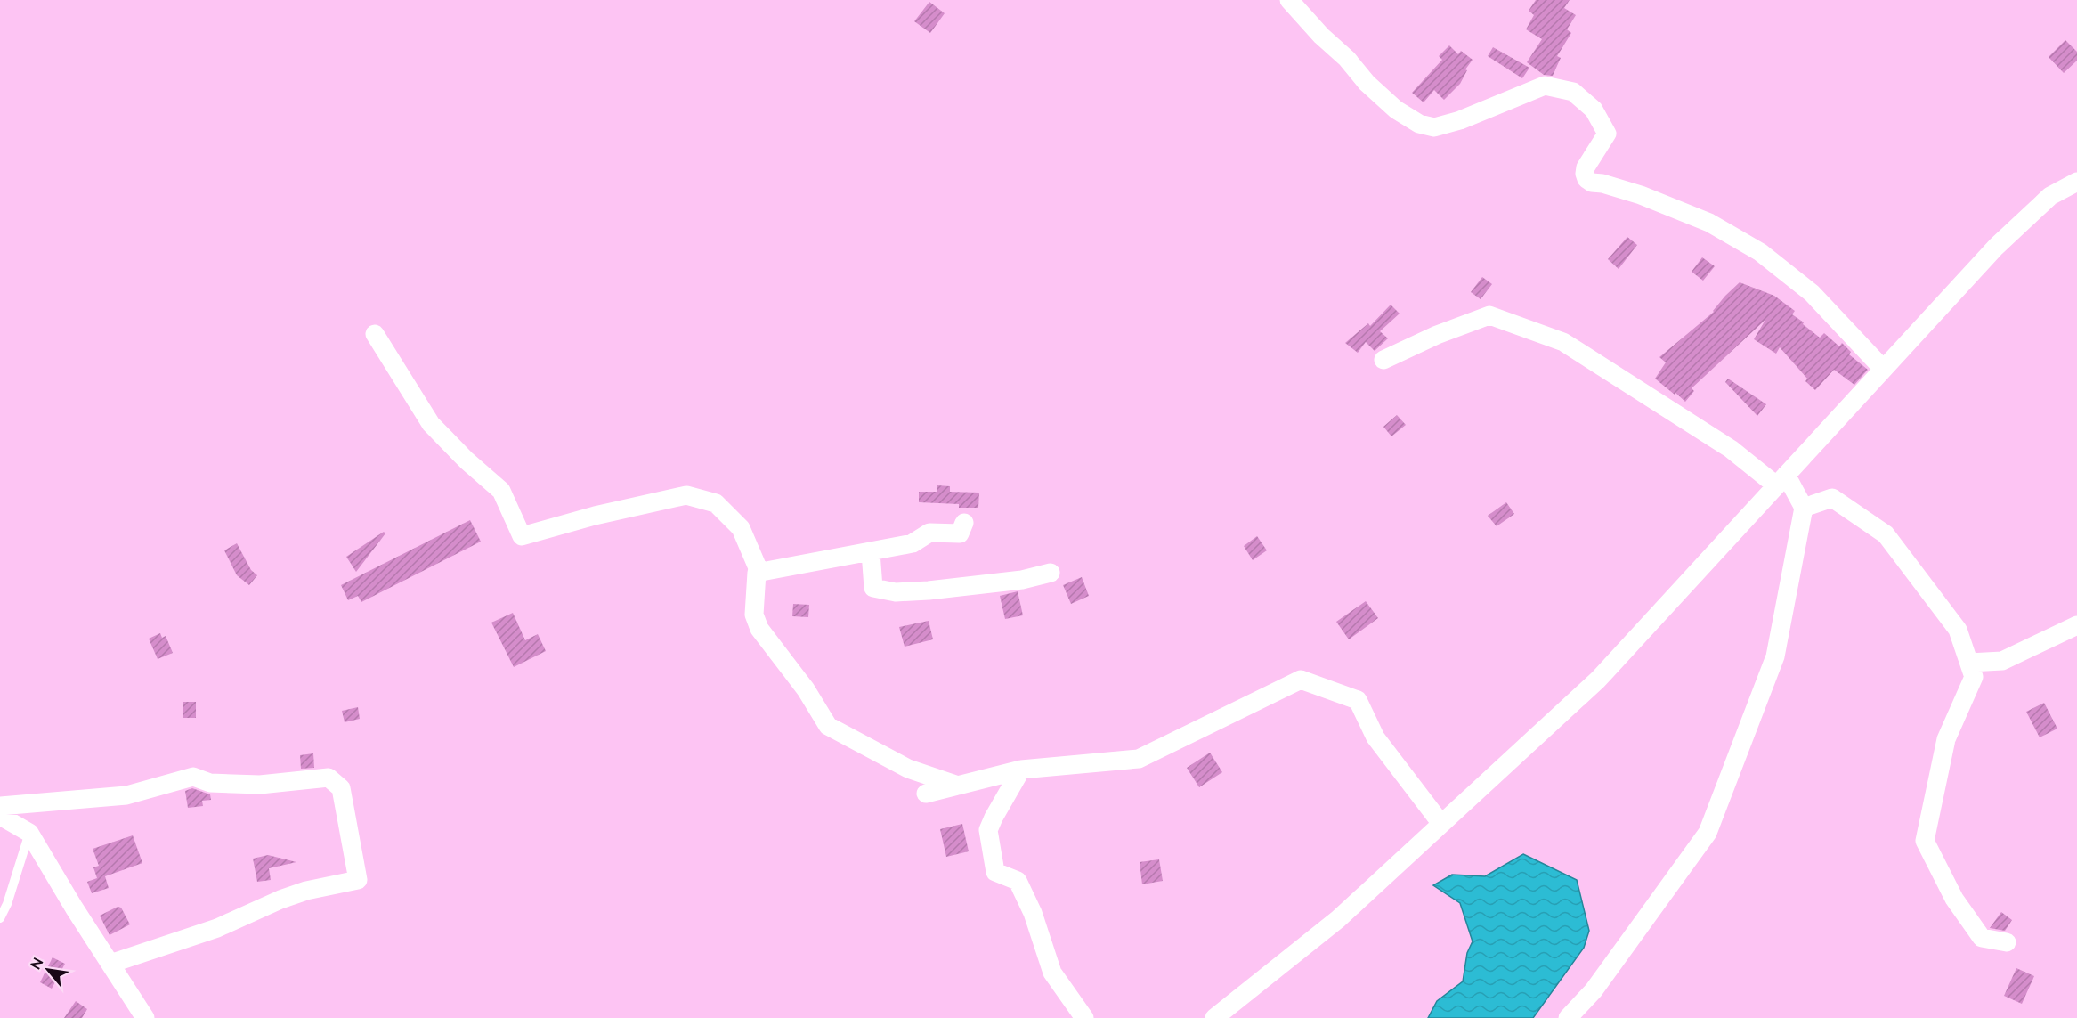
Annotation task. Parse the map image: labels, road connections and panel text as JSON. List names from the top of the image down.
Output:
{
  "north": "top left"
}
